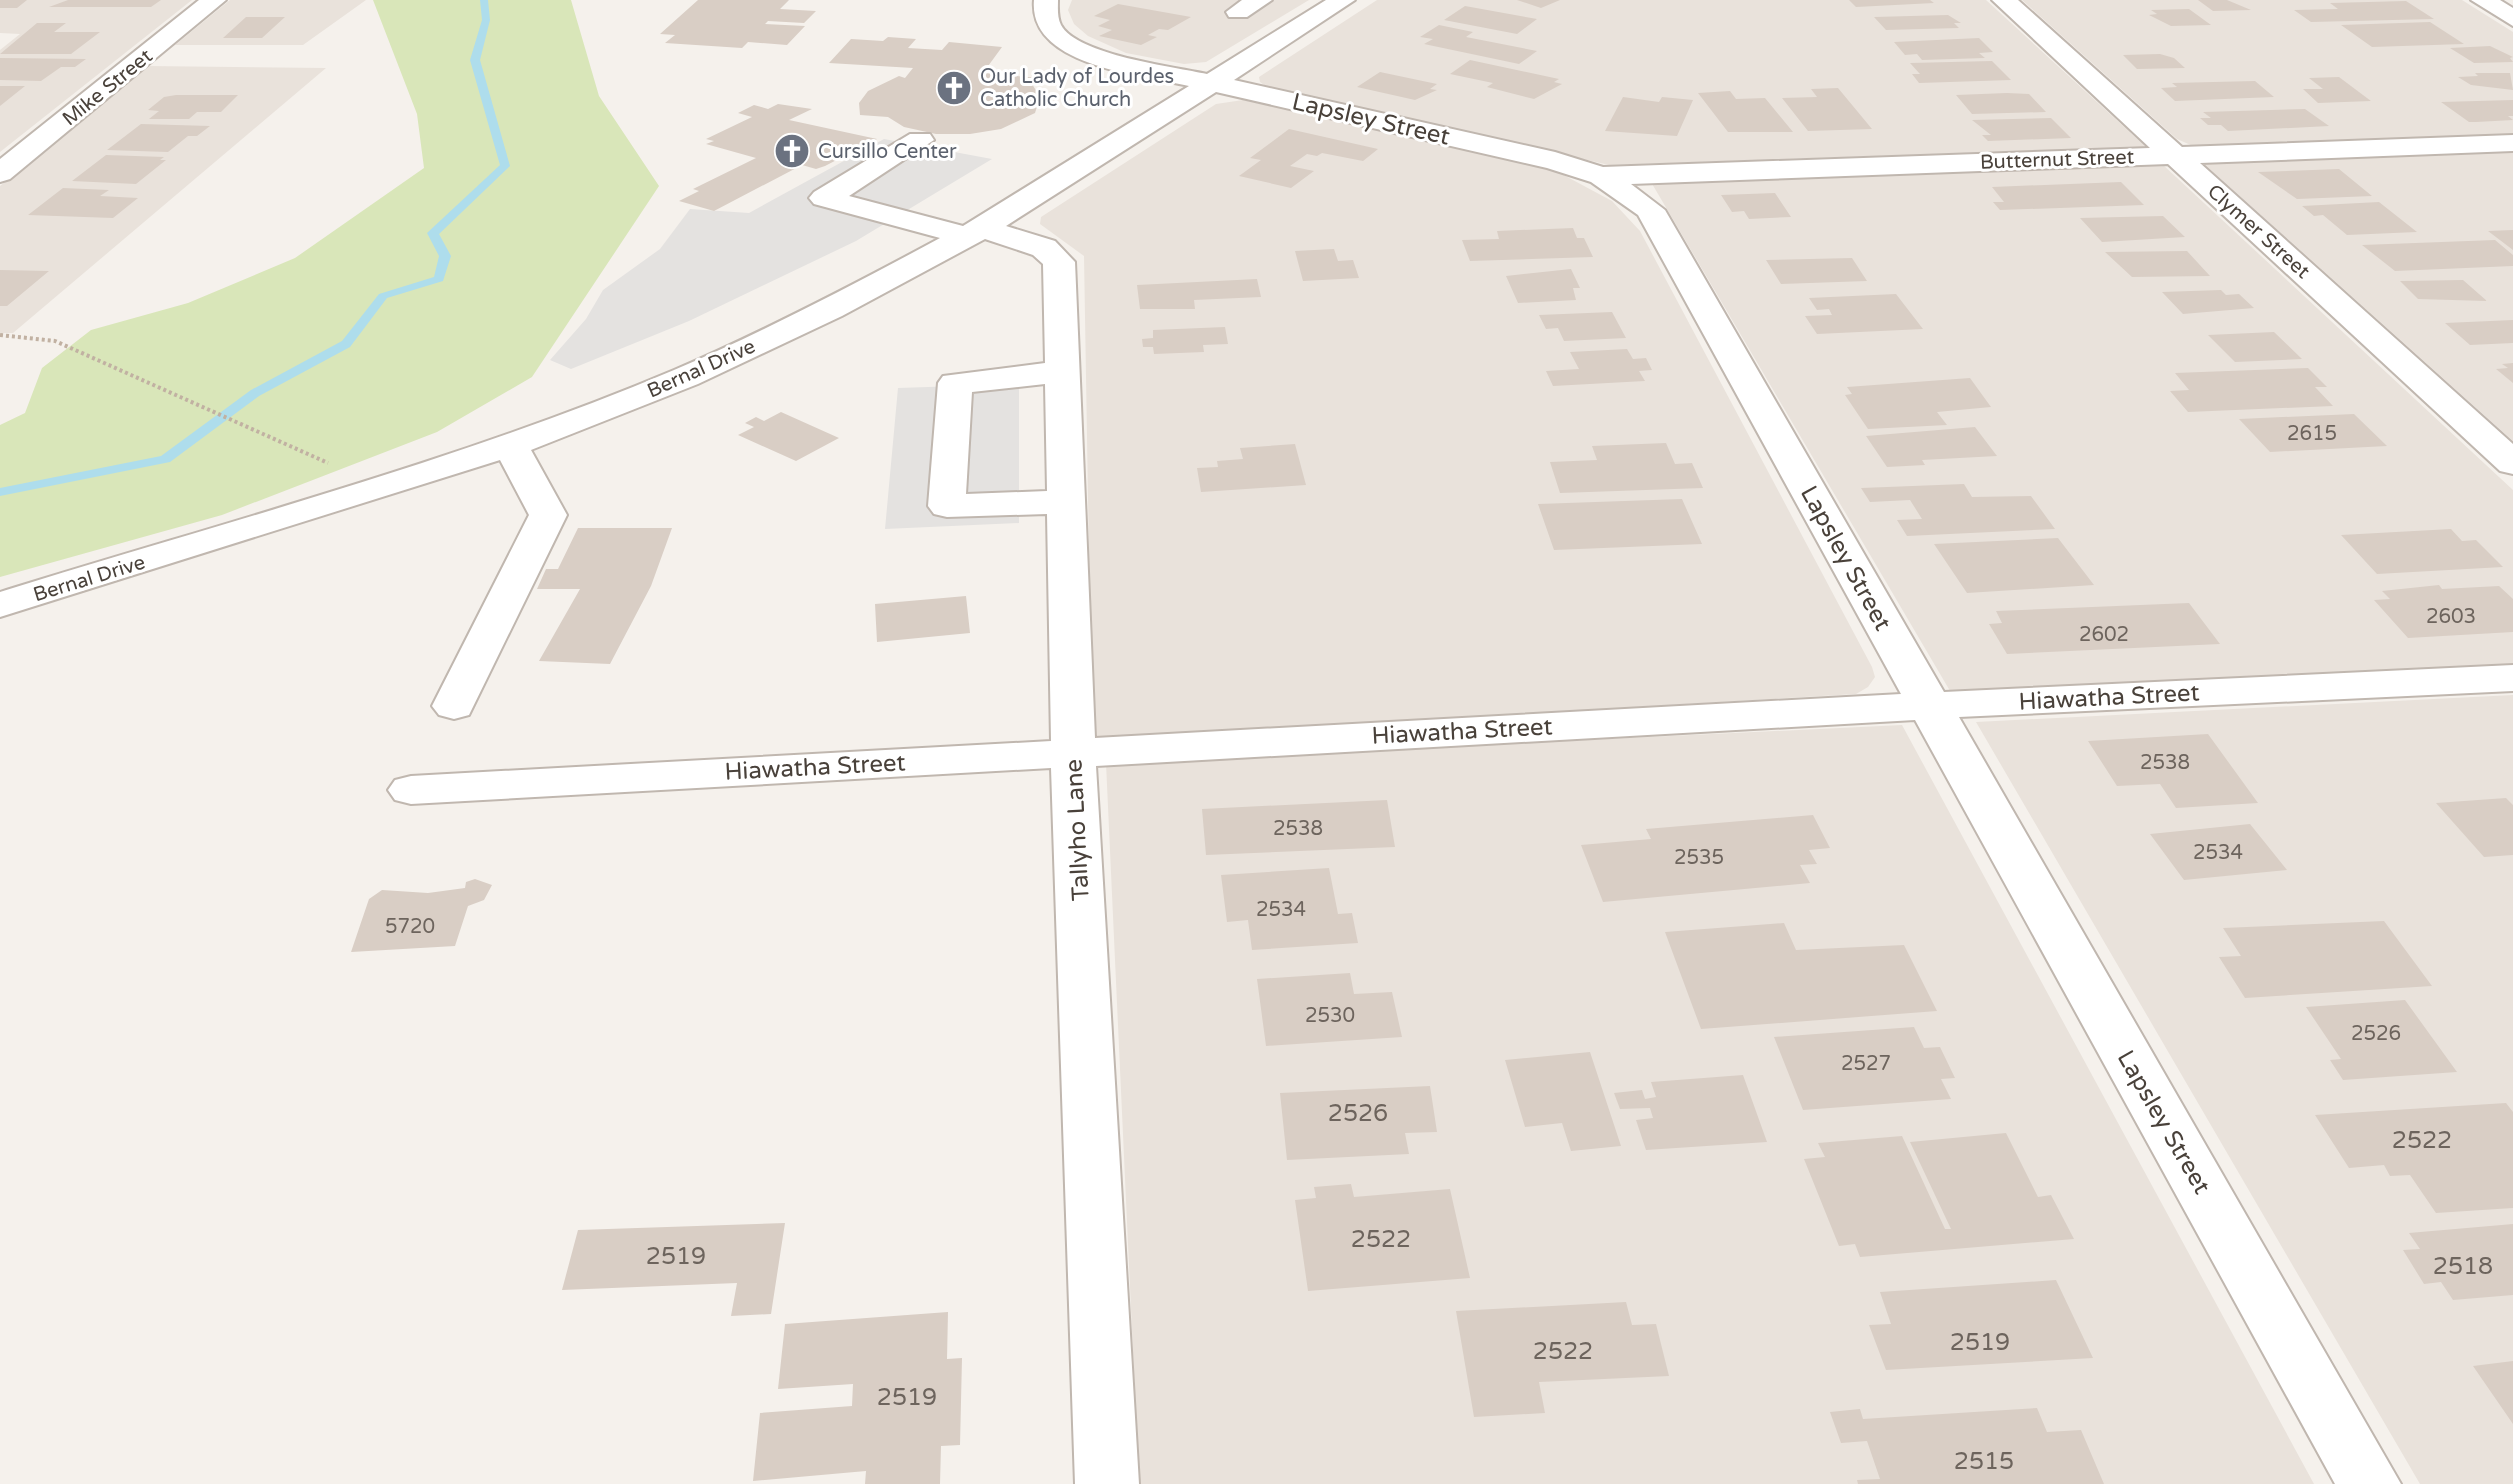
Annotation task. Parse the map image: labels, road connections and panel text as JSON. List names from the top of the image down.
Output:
{
  "streets": {
    "street": [
      "Mike Street",
      "Lapsley Street",
      "Butternut Street",
      "Clymer Street",
      "Bernal Drive",
      "Hiawatha Street",
      "Tallyho Lane"
    ]
  },
  "crossings": [
    ["Lapsley Street", "Butternut Street"],
    ["Lapsley Street", "Bernal Drive"],
    ["Lapsley Street", "Hiawatha Street"],
    ["Butternut Street", "Clymer Street"],
    ["Bernal Drive", "Tallyho Lane"],
    ["Hiawatha Street", "Tallyho Lane"]
  ],
  "places": {
    "church": ["Our Lady of Lourdes Catholic Church", "Cursillo Center"]
  },
  "house_numbers": [
    "2615",
    "2603",
    "2602",
    "2538",
    "2538",
    "2534",
    "2535",
    "2534",
    "5720",
    "2530",
    "2526",
    "2527",
    "2526",
    "2522",
    "2522",
    "2519",
    "2518",
    "2519",
    "2522",
    "2519",
    "2515"
  ]
}
